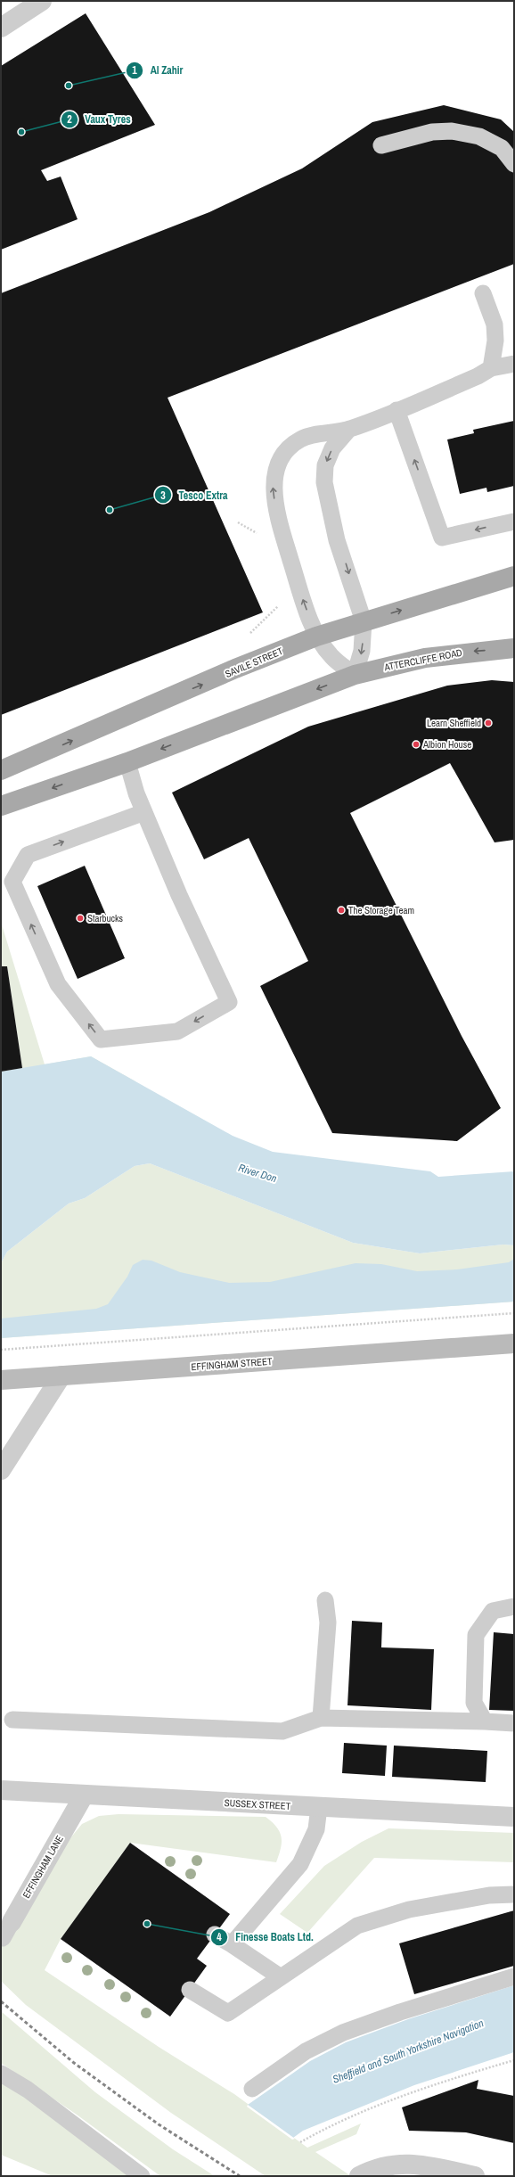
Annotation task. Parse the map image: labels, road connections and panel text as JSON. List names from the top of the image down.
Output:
{
  "streets": {
    "main road": ["ATTERCLIFFE ROAD", "SAVILE STREET", "EFFINGHAM STREET"],
    "street": ["SUSSEX STREET", "EFFINGHAM LANE"]
  },
  "crossings": [
    ["SUSSEX STREET", "EFFINGHAM LANE"]
  ],
  "one_way": ["ATTERCLIFFE ROAD"],
  "water": ["River Don", "Sheffield and South Yorkshire Navigation"],
  "places": [
    "Al Zahir",
    "Vaux Tyres",
    "Tesco Extra",
    "Learn Sheffield",
    "Albion House",
    "The Storage Team",
    "Starbucks",
    "Finesse Boats Ltd."
  ]
}
